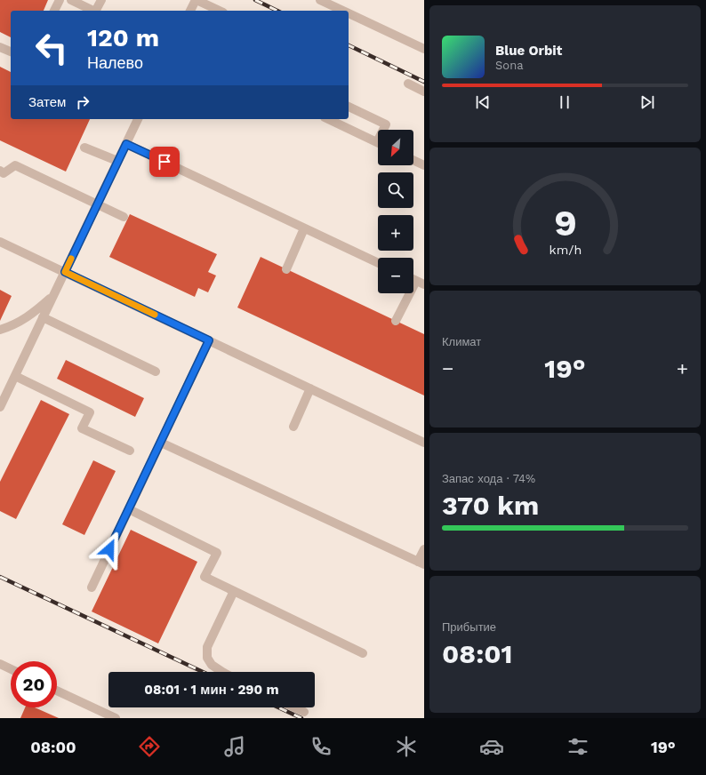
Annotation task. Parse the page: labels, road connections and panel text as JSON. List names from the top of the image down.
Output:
{
  "north": "bottom left",
  "page": {
    "turn": ["120 m", "Налево"],
    "song": ["Blue Orbit", "Sona"],
    "then": "Затем",
    "map_buttons": ["+", "−"],
    "tile": [
      "Климат",
      ["Запас хода · 74%", "370 km"],
      ["Прибытие", "08:01"]
    ],
    "heat": ["−", "19°", "+"],
    "limit": "20",
    "trip": "08:01 · 1 мин · 290 m",
    "tabs": ["08:00", "19°"],
    "gauge": ["9", "km/h"]
  }
}
